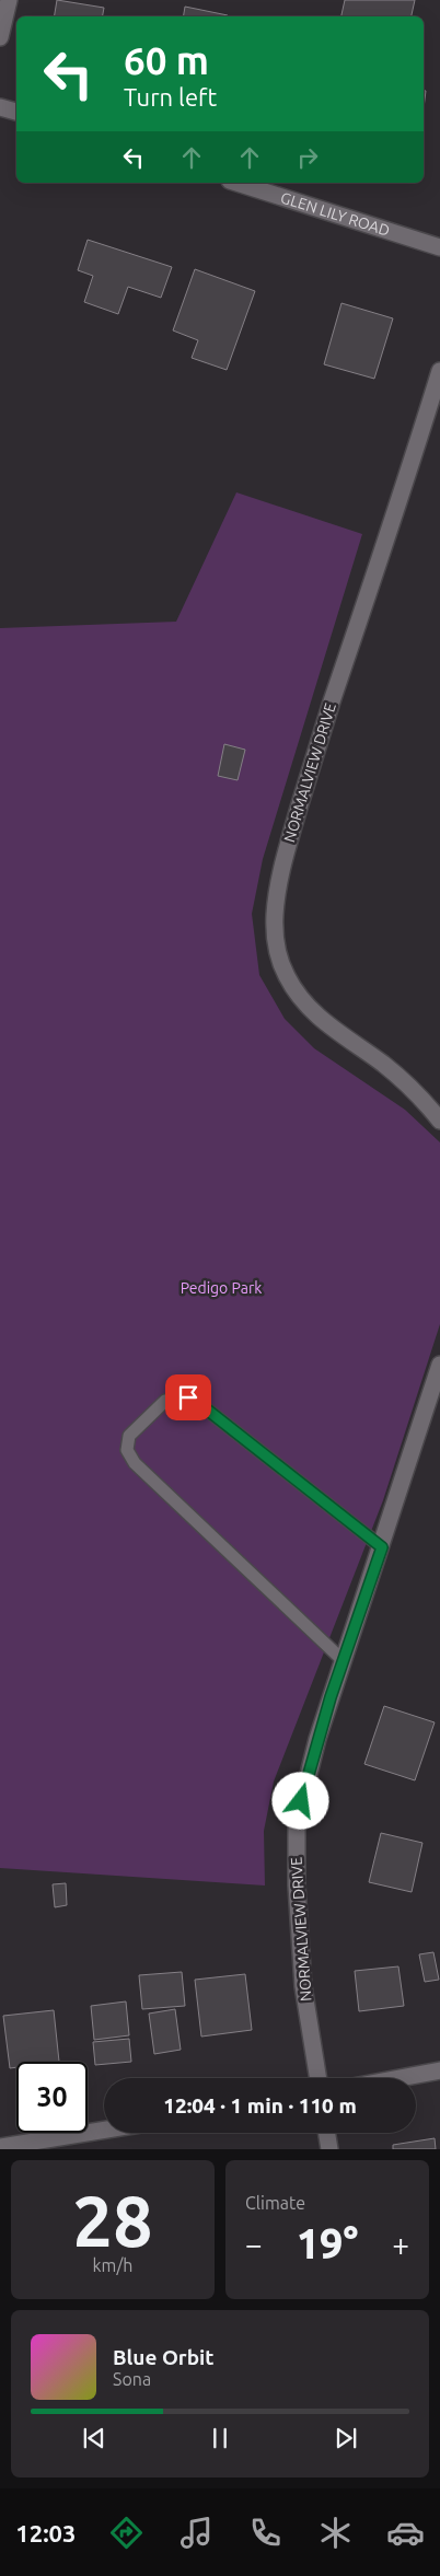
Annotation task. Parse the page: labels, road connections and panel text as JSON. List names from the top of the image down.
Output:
{
  "streets": {
    "street": ["GLEN LILY ROAD", "NORMALVIEW DRIVE"]
  },
  "parks": ["Pedigo Park"],
  "page": {
    "turn": ["60 m", "Turn left"],
    "limit": "30",
    "trip": "12:04 · 1 min · 110 m",
    "tile": [
      ["28", "km/h"],
      "Climate"
    ],
    "heat": ["−", "19°", "+"],
    "song": ["Blue Orbit", "Sona"],
    "tabs": "12:03"
  }
}
